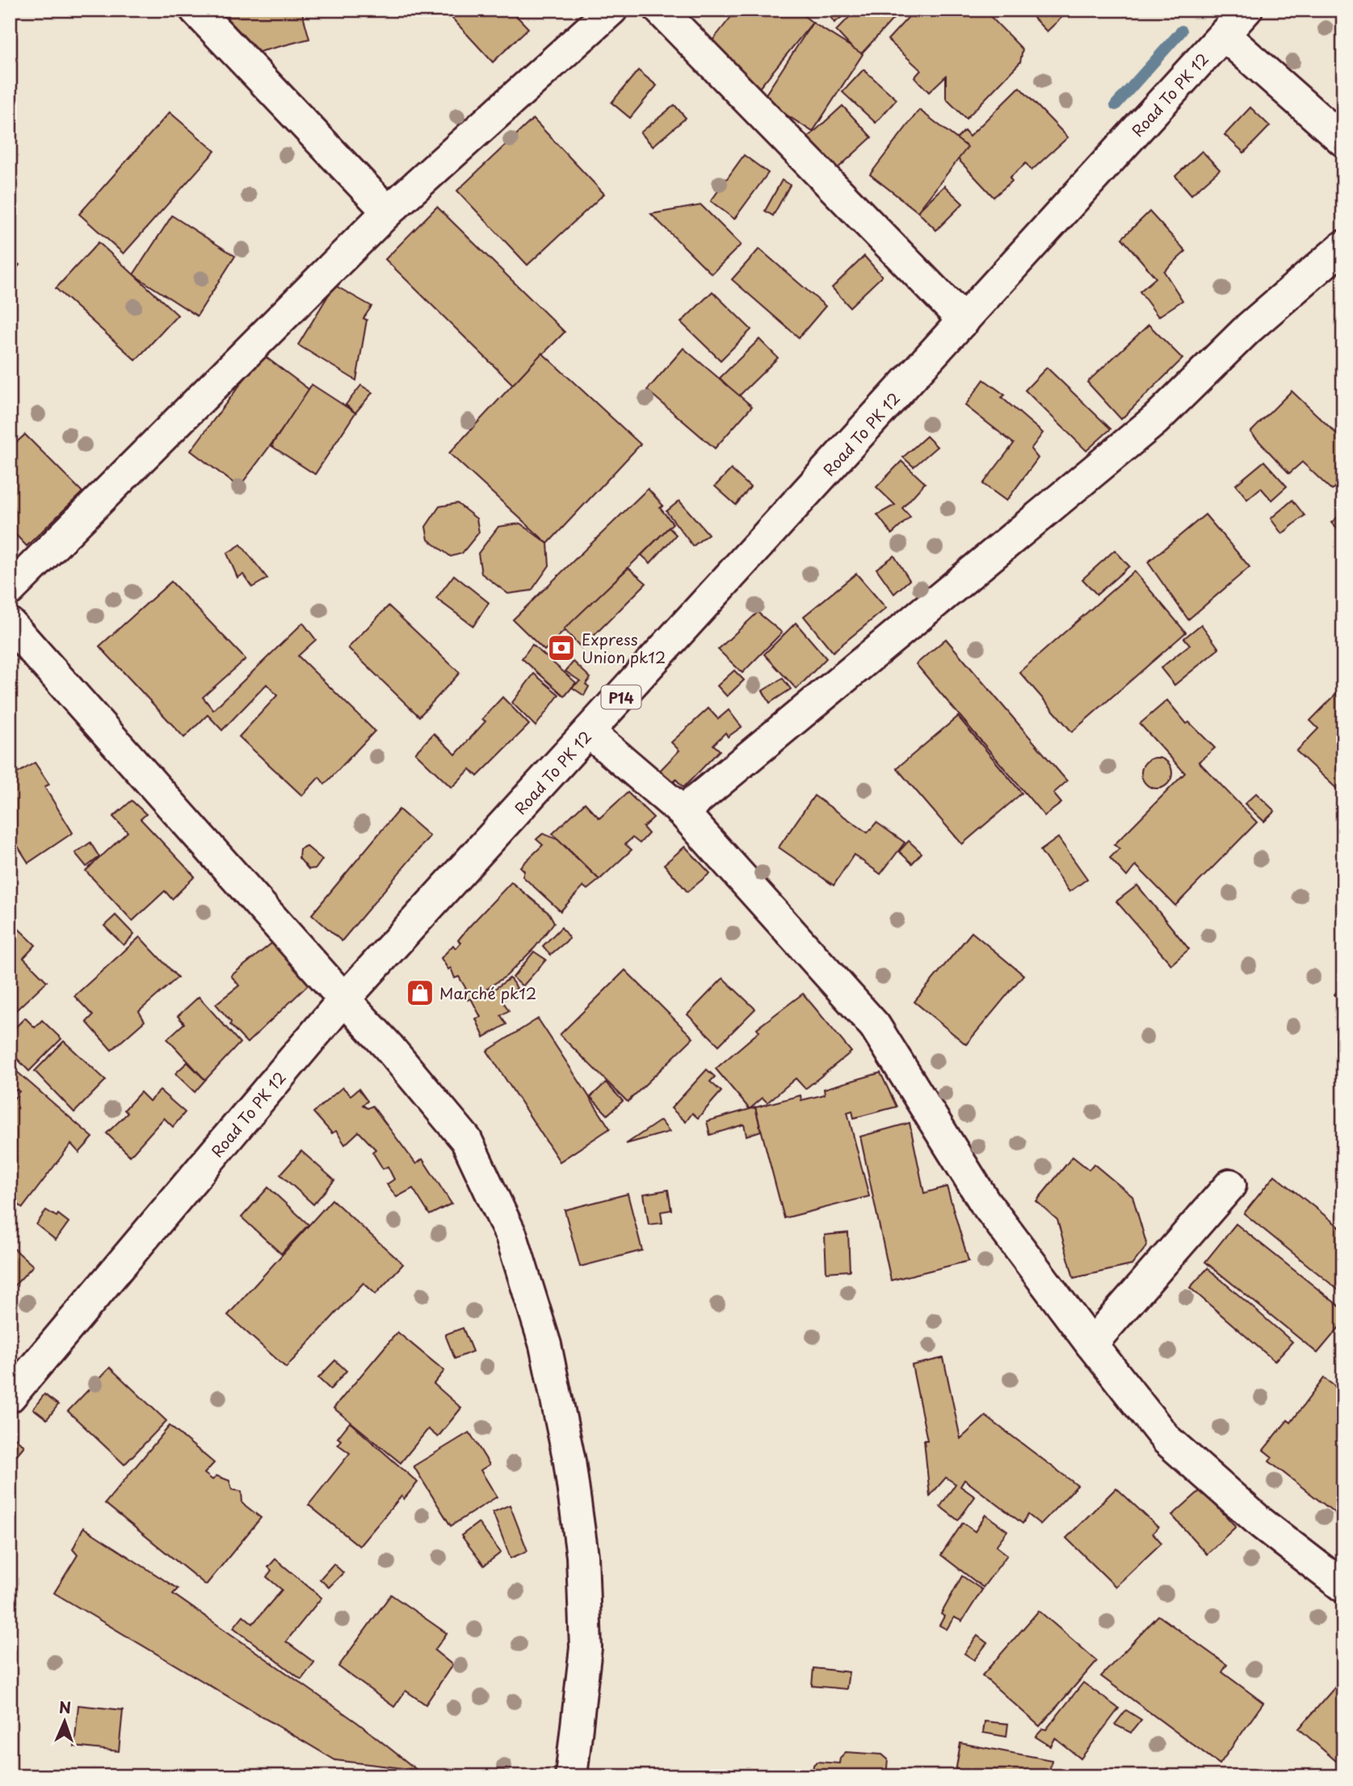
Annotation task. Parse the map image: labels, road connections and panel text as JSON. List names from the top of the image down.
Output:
{
  "streets": {
    "street": ["Road To PK 12", "P14"]
  },
  "places": {
    "bank": ["Express Union pk12"],
    "shop": ["Marché pk12"]
  },
  "north": "top"
}
